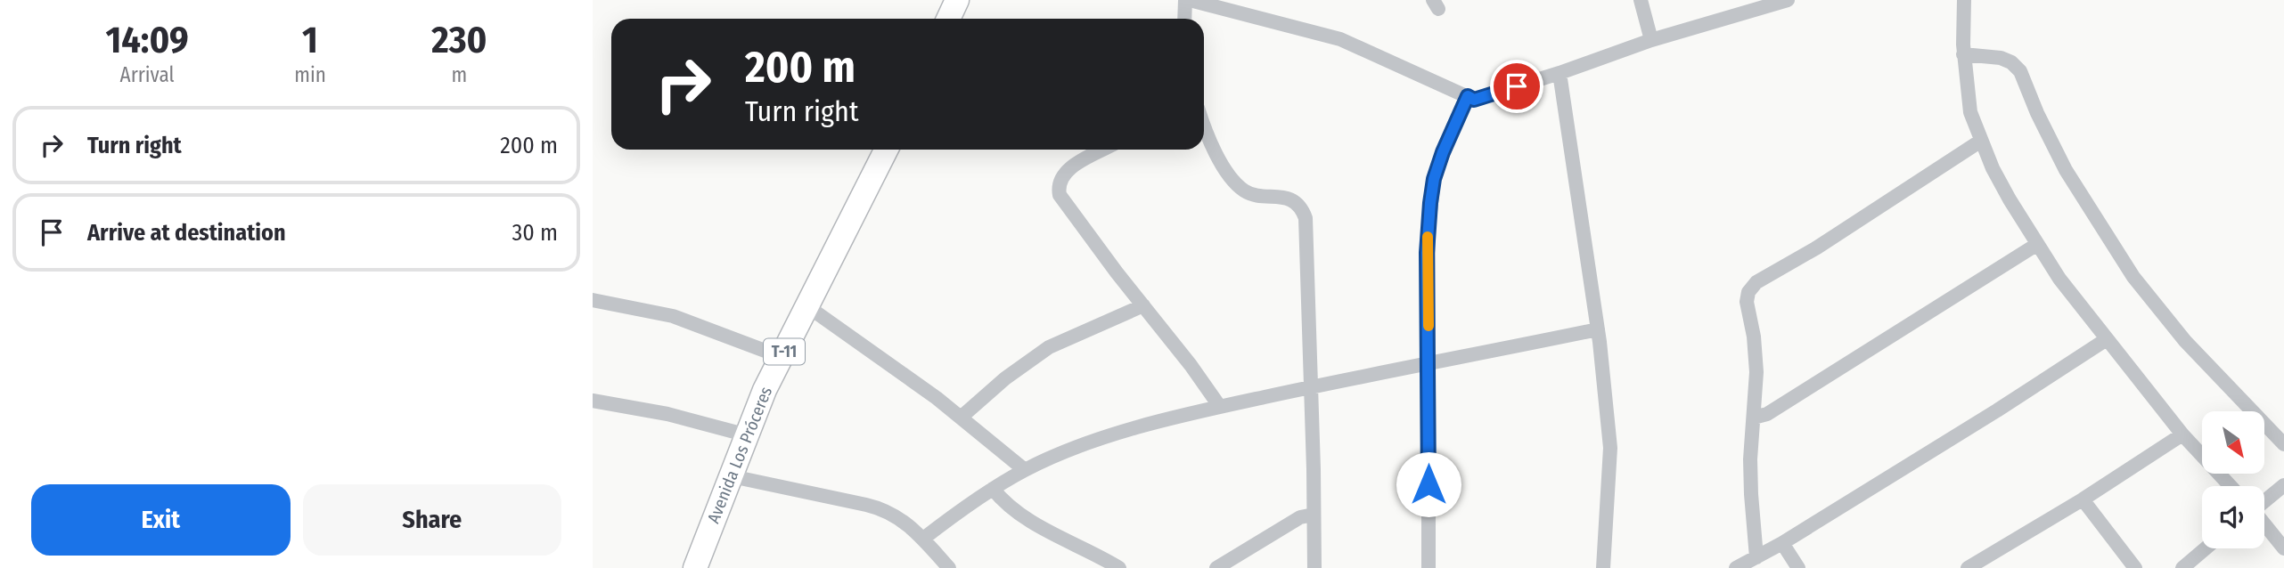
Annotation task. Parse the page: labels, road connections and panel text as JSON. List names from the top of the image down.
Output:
{
  "streets": {
    "highway": ["T-11", "Avenida Los Próceres"]
  },
  "north": "bottom right",
  "page": {
    "eta": [
      "14:09",
      "Arrival",
      "1",
      "min",
      "230",
      "m"
    ],
    "turn": ["200 m", "Turn right"],
    "list": [
      {
        "name": "Turn right",
        "value": "200 m"
      },
      {
        "name": "Arrive at destination",
        "value": "30 m"
      }
    ],
    "buttons": ["Exit", "Share"]
  }
}
